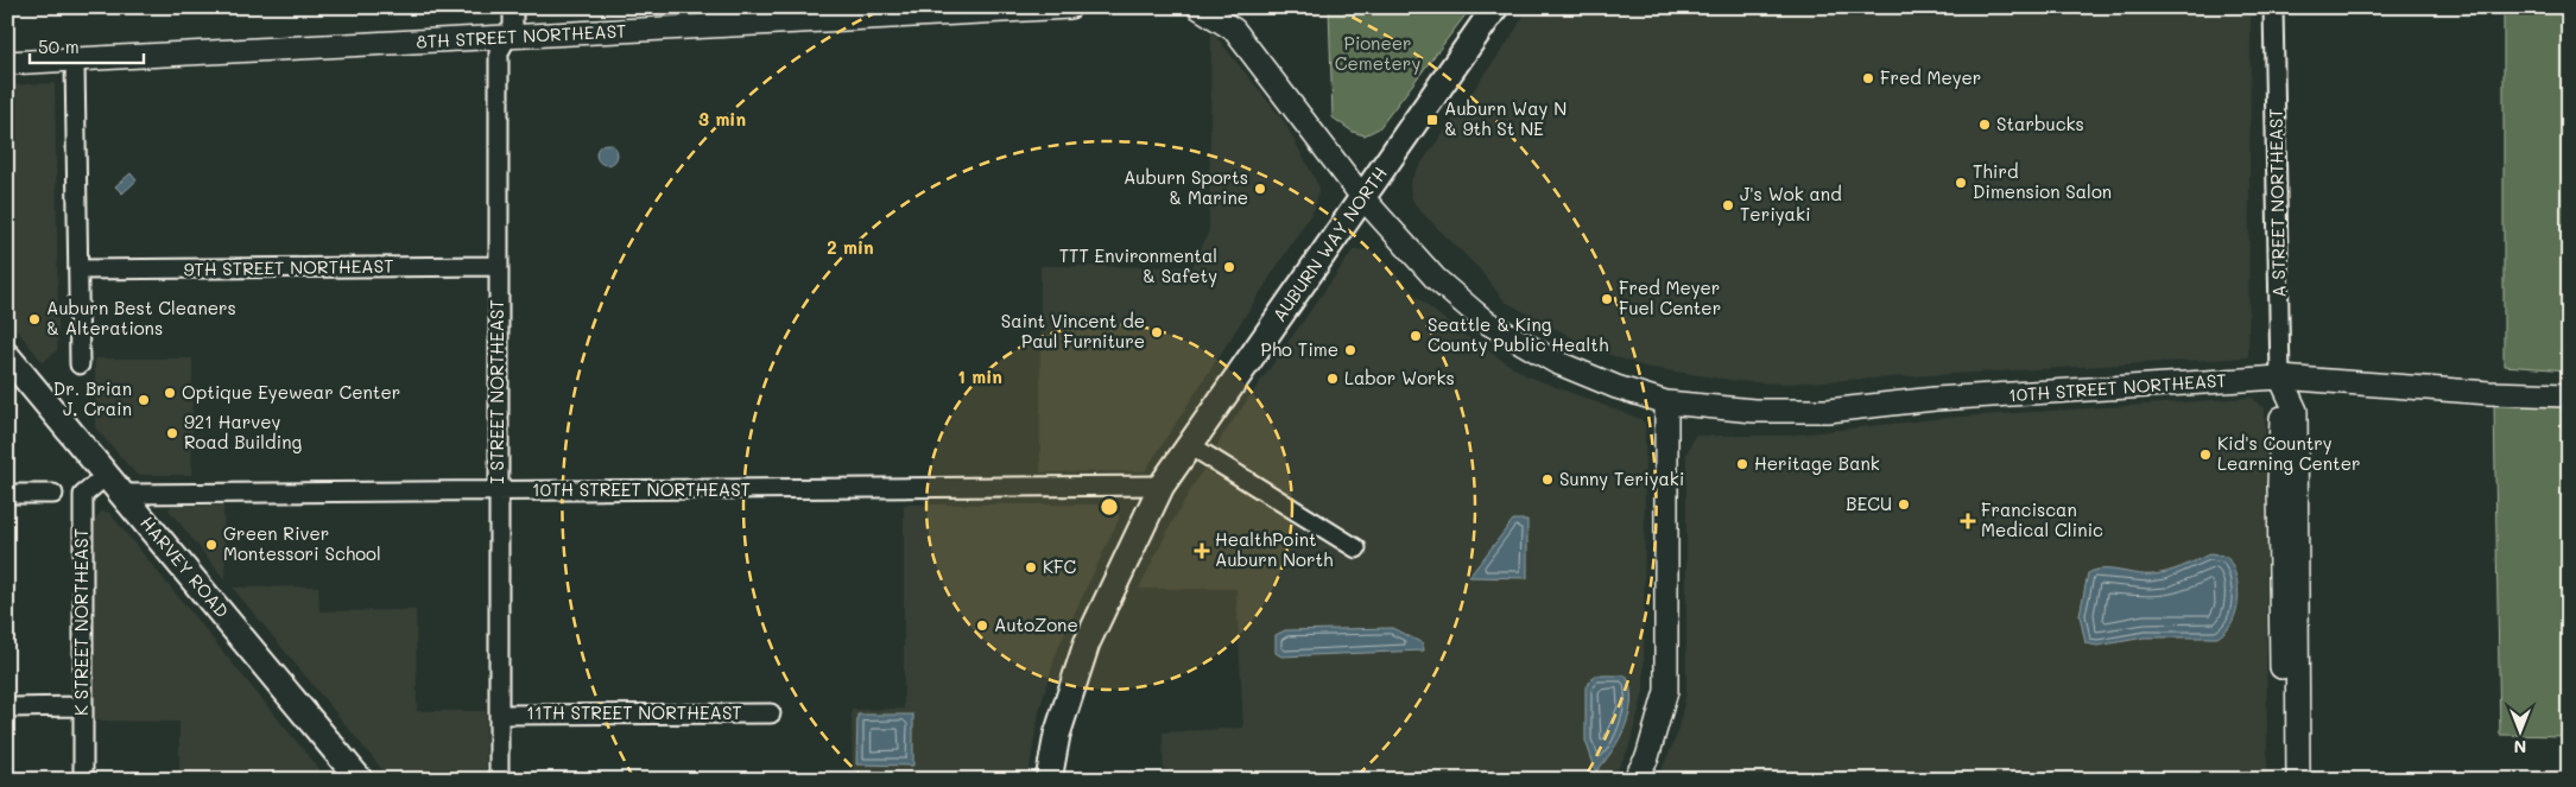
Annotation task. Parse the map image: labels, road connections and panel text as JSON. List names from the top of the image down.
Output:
{
  "streets": {
    "main road": ["AUBURN WAY NORTH", "HARVEY ROAD"],
    "street": [
      "8TH STREET NORTHEAST",
      "A STREET NORTHEAST",
      "9TH STREET NORTHEAST",
      "10TH STREET NORTHEAST",
      "I STREET NORTHEAST",
      "K STREET NORTHEAST",
      "11TH STREET NORTHEAST"
    ]
  },
  "crossings": [
    ["8TH STREET NORTHEAST", "I STREET NORTHEAST"],
    ["A STREET NORTHEAST", "10TH STREET NORTHEAST"],
    ["AUBURN WAY NORTH", "10TH STREET NORTHEAST"],
    ["9TH STREET NORTHEAST", "I STREET NORTHEAST"],
    ["10TH STREET NORTHEAST", "I STREET NORTHEAST"],
    ["10TH STREET NORTHEAST", "HARVEY ROAD"],
    ["10TH STREET NORTHEAST", "K STREET NORTHEAST"],
    ["I STREET NORTHEAST", "11TH STREET NORTHEAST"],
    ["HARVEY ROAD", "K STREET NORTHEAST"]
  ],
  "parks": ["Pioneer Cemetery"],
  "places": {
    "other": [
      "Fred Meyer",
      "Starbucks",
      "Third Dimension Salon",
      "Auburn Sports & Marine",
      "J's Wok and Teriyaki",
      "TTT Environmental & Safety",
      "Fred Meyer Fuel Center",
      "Auburn Best Cleaners & Alterations",
      "Saint Vincent de Paul Furniture",
      "Seattle & King County Public Health",
      "Pho Time",
      "Labor Works",
      "Optique Eyewear Center",
      "Dr. Brian J. Crain",
      "921 Harvey Road Building",
      "Kid's Country Learning Center",
      "Heritage Bank",
      "Sunny Teriyaki",
      "BECU",
      "Green River Montessori School",
      "KFC",
      "AutoZone"
    ],
    "transit": ["Auburn Way N & 9th St NE"],
    "health": ["Franciscan Medical Clinic", "HealthPoint Auburn North"]
  },
  "scale_bar": "50 m",
  "north": "bottom",
  "rings": ["3 min", "2 min", "1 min"]
}
